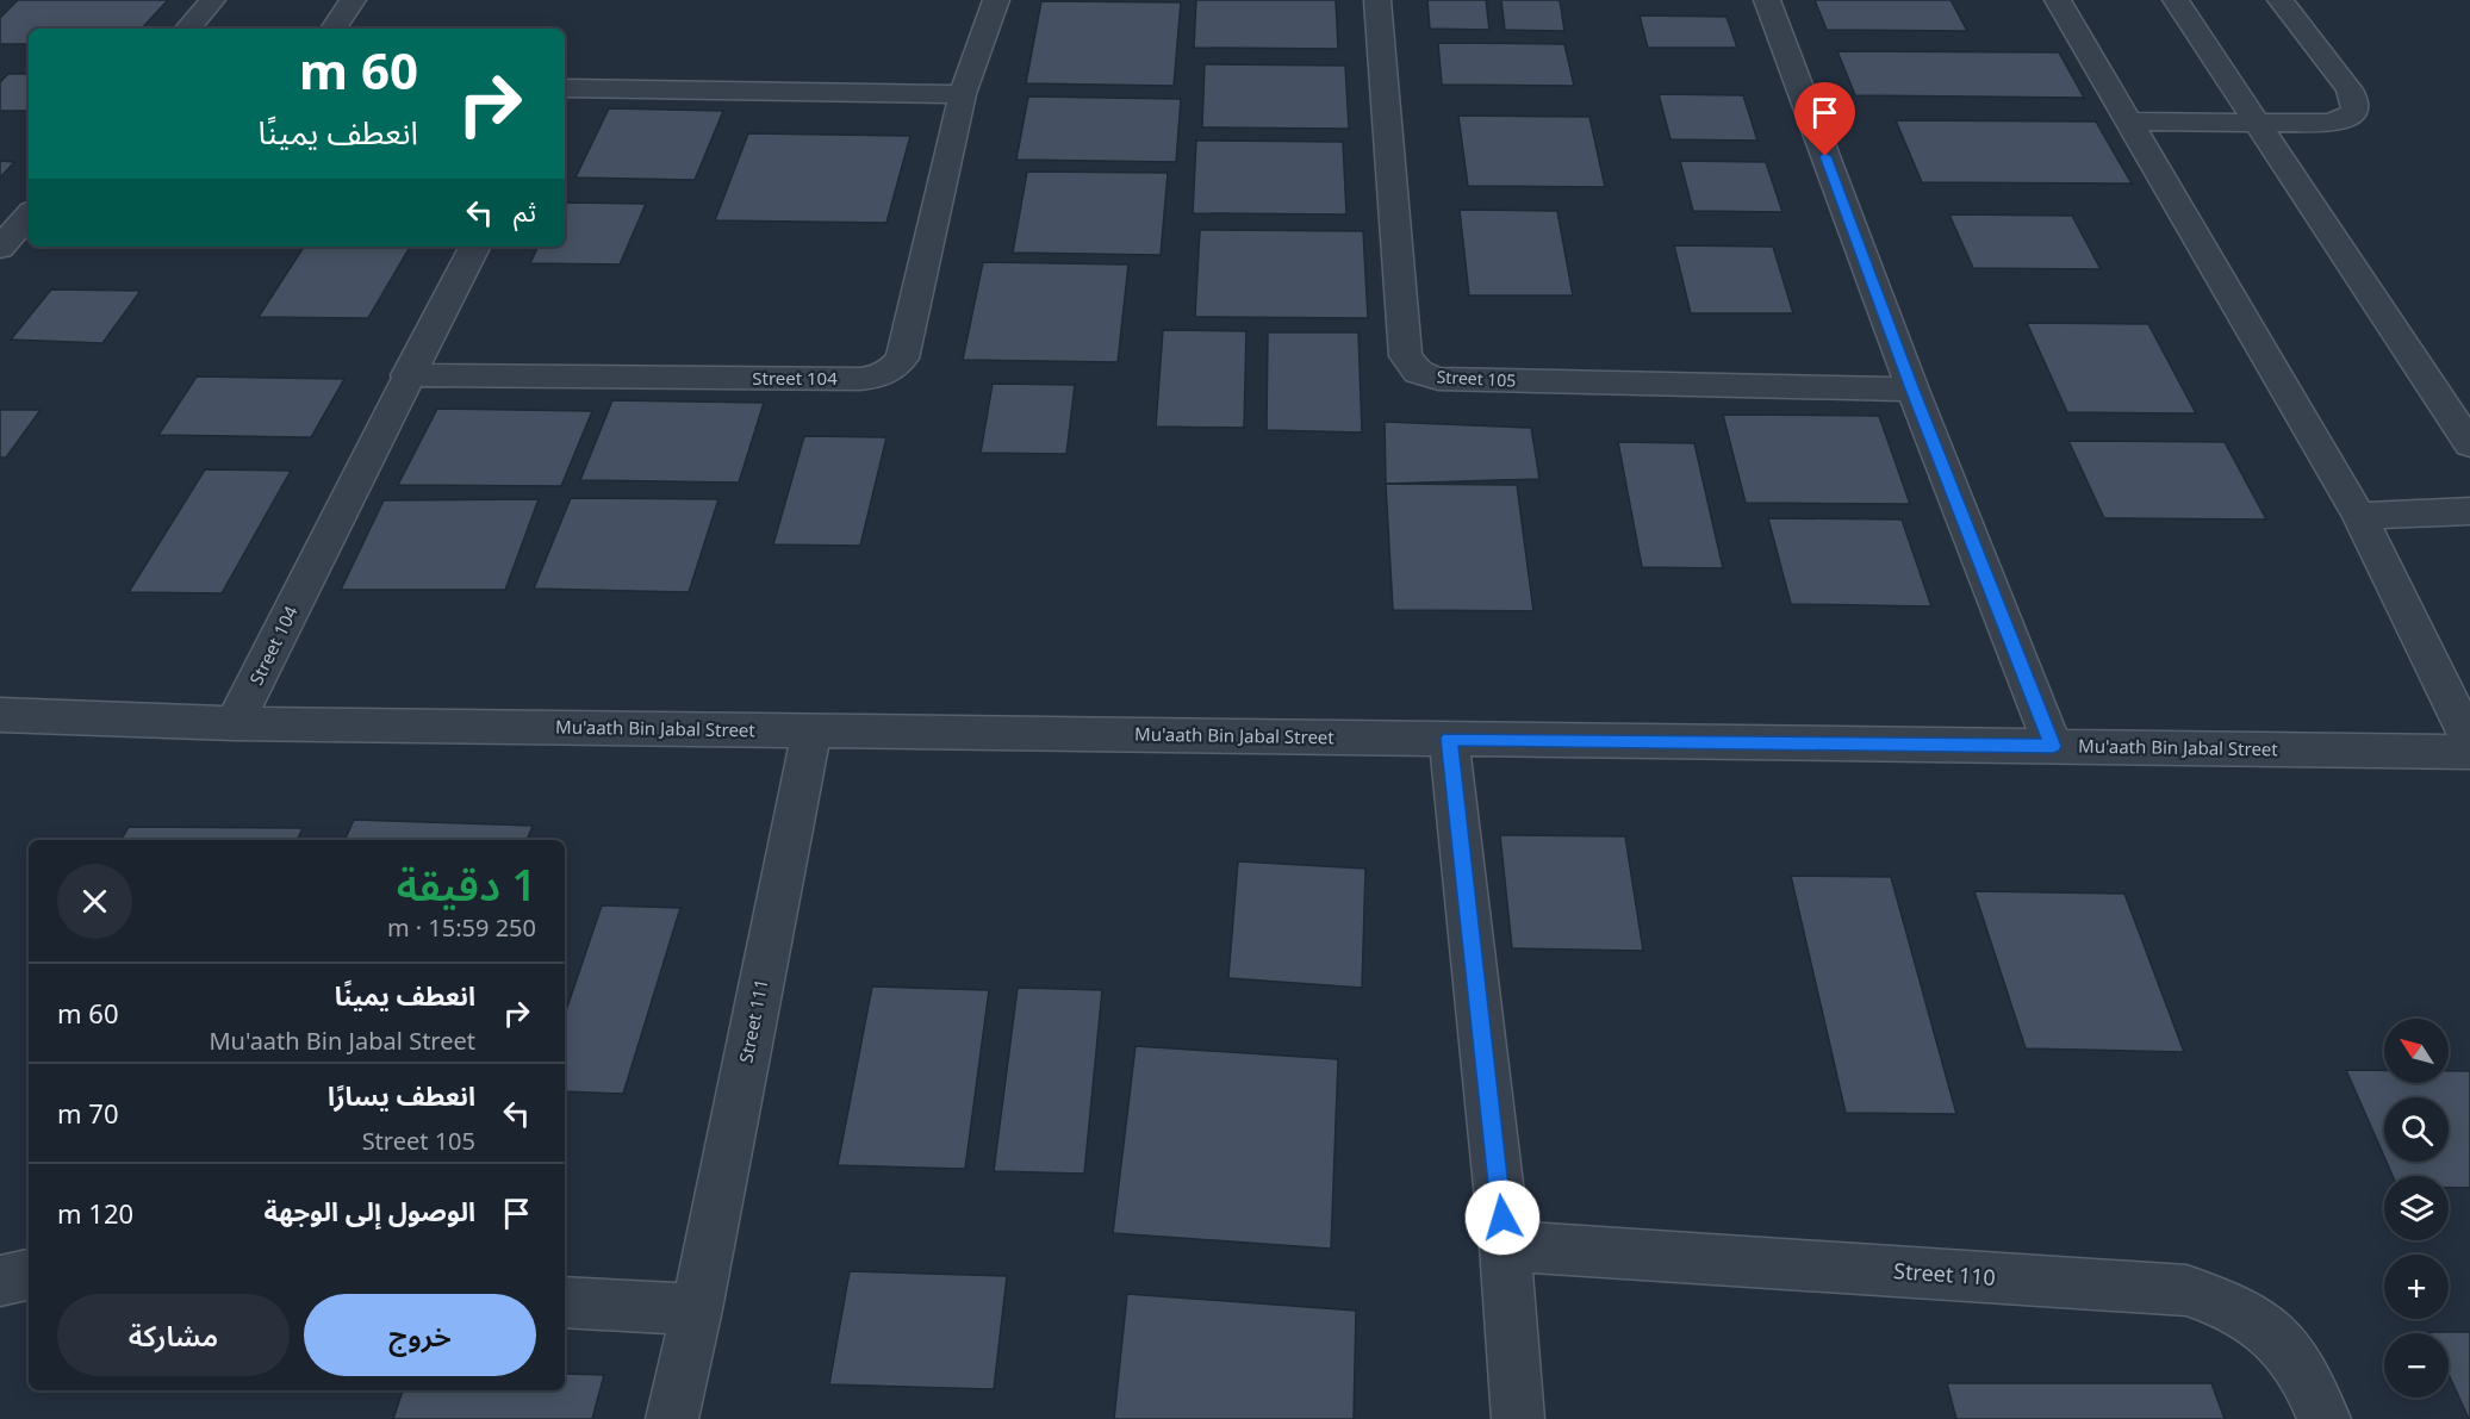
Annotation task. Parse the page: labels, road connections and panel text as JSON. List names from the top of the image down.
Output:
{
  "streets": {
    "street": [
      "Street 104",
      "Street 105",
      "Mu'aath Bin Jabal Street",
      "Street 111",
      "Street 110"
    ]
  },
  "crossings": [
    ["Street 104", "Mu'aath Bin Jabal Street"],
    ["Mu'aath Bin Jabal Street", "Street 111"]
  ],
  "north": "top left",
  "page": {
    "turn": ["60 m", "انعطف يمينًا"],
    "then": "ثم",
    "heading": ["1 دقيقة", "250 m · 15:59"],
    "list": [
      {
        "name": "انعطف يمينًا",
        "note": "Mu'aath Bin Jabal Street",
        "value": "60 m"
      },
      {
        "name": "انعطف يسارًا",
        "note": "Street 105",
        "value": "70 m"
      },
      {
        "name": "الوصول إلى الوجهة",
        "value": "120 m"
      }
    ],
    "map_buttons": ["+", "−"],
    "buttons": ["خروج", "مشاركة"]
  }
}
